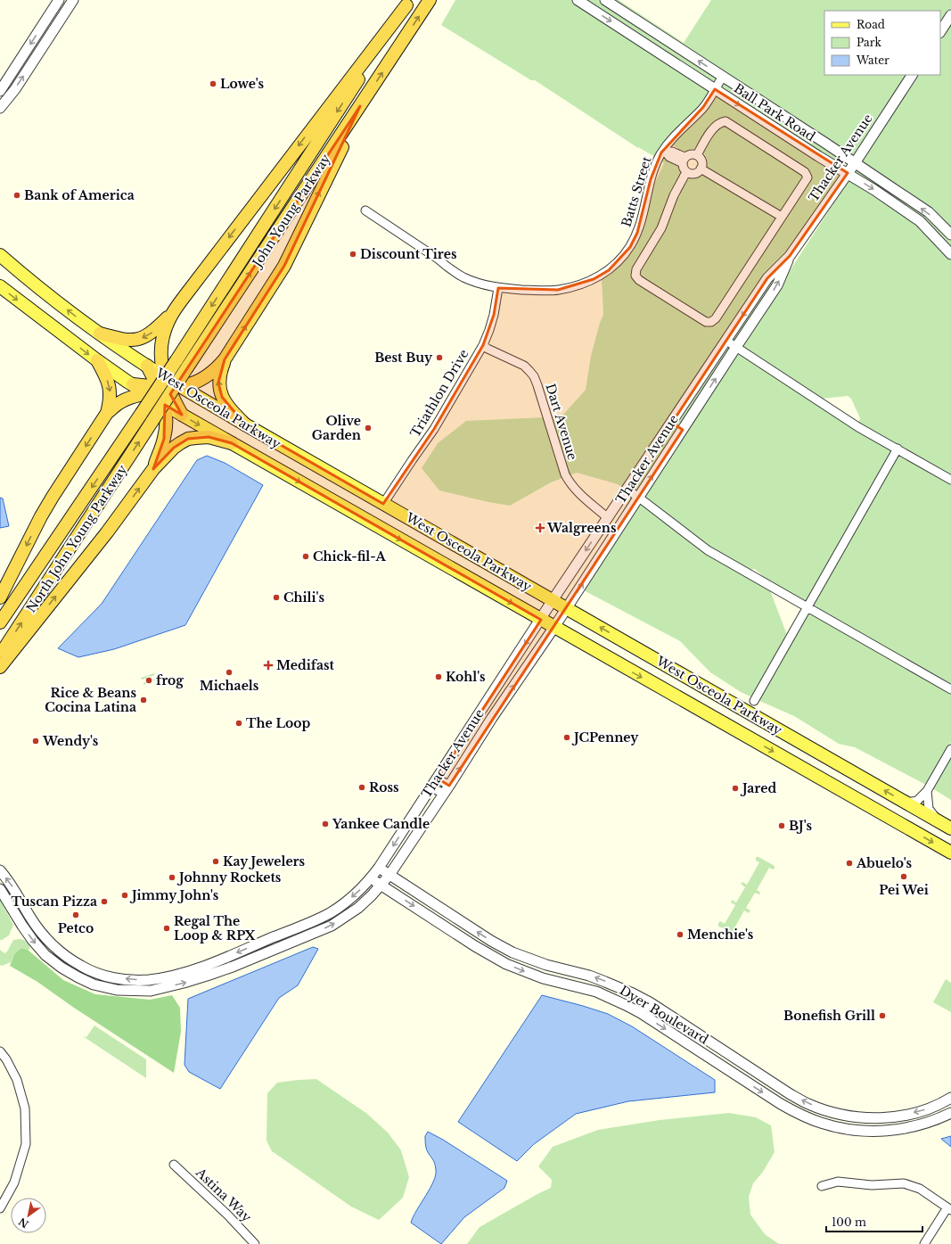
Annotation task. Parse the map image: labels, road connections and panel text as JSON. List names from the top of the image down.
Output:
{
  "streets": {
    "highway": ["John Young Parkway", "North John Young Parkway"],
    "main road": ["West Osceola Parkway"],
    "street": [
      "Ball Park Road",
      "Thacker Avenue",
      "Batts Street",
      "Triathlon Drive",
      "Dart Avenue",
      "Dyer Boulevard",
      "Astina Way"
    ]
  },
  "crossings": [
    ["Ball Park Road", "Thacker Avenue"],
    ["Ball Park Road", "Batts Street"],
    ["Thacker Avenue", "West Osceola Parkway"],
    ["Thacker Avenue", "Dart Avenue"],
    ["Thacker Avenue", "Dyer Boulevard"],
    ["Batts Street", "Triathlon Drive"],
    ["John Young Parkway", "North John Young Parkway"],
    ["Triathlon Drive", "West Osceola Parkway"],
    ["Triathlon Drive", "Dart Avenue"]
  ],
  "places": {
    "other": [
      "Lowe's",
      "Bank of America",
      "Discount Tires",
      "Best Buy",
      "Olive Garden",
      "Chick-fil-A",
      "Chili's",
      "Michaels",
      "Kohl's",
      "frog",
      "Rice & Beans Cocina Latina",
      "The Loop",
      "JCPenney",
      "Wendy's",
      "Ross",
      "Jared",
      "Yankee Candle",
      "BJ's",
      "Kay Jewelers",
      "Abuelo's",
      "Pei Wei",
      "Johnny Rockets",
      "Jimmy John's",
      "Tuscan Pizza",
      "Petco",
      "Regal The Loop & RPX",
      "Menchie's",
      "Bonefish Grill"
    ],
    "health": ["Walgreens", "Medifast"]
  },
  "legend": ["Road", "Park", "Water"],
  "scale_bar": "100 m",
  "north": "bottom left"
}
